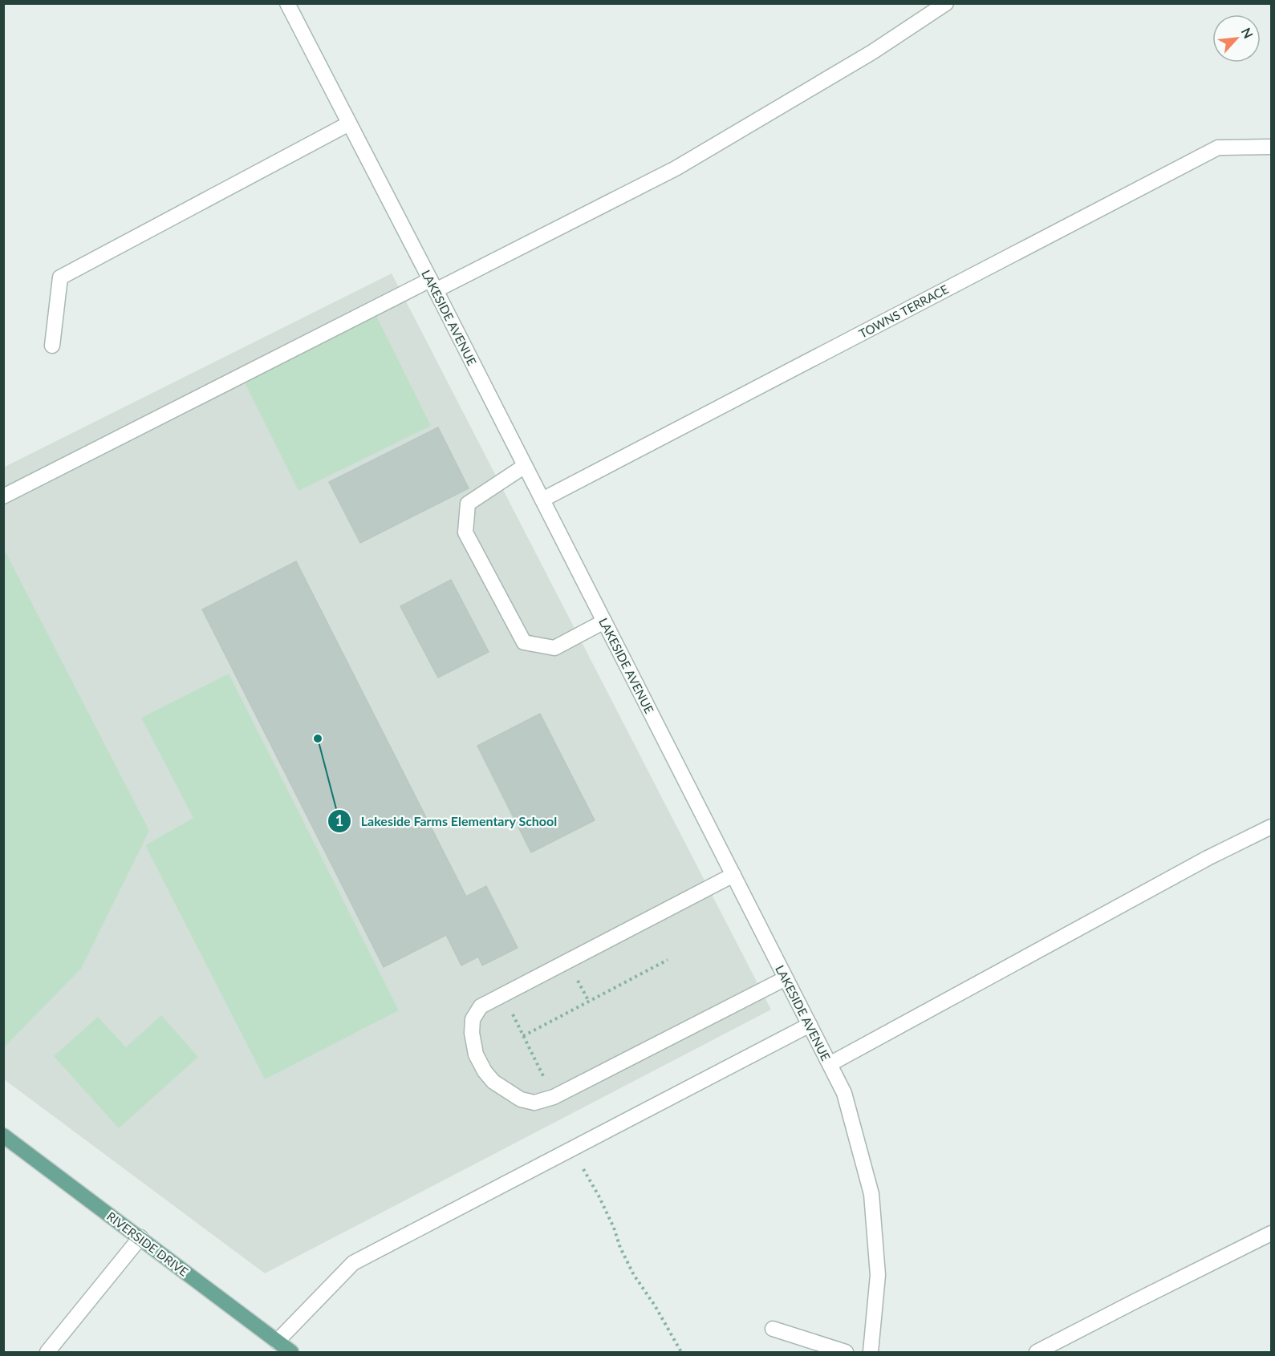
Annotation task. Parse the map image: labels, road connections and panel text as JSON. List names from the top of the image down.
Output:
{
  "streets": {
    "main road": ["RIVERSIDE DRIVE"],
    "street": ["TOWNS TERRACE", "LAKESIDE AVENUE"]
  },
  "crossings": [
    ["TOWNS TERRACE", "LAKESIDE AVENUE"]
  ],
  "places": ["Lakeside Farms Elementary School"],
  "north": "top right"
}
